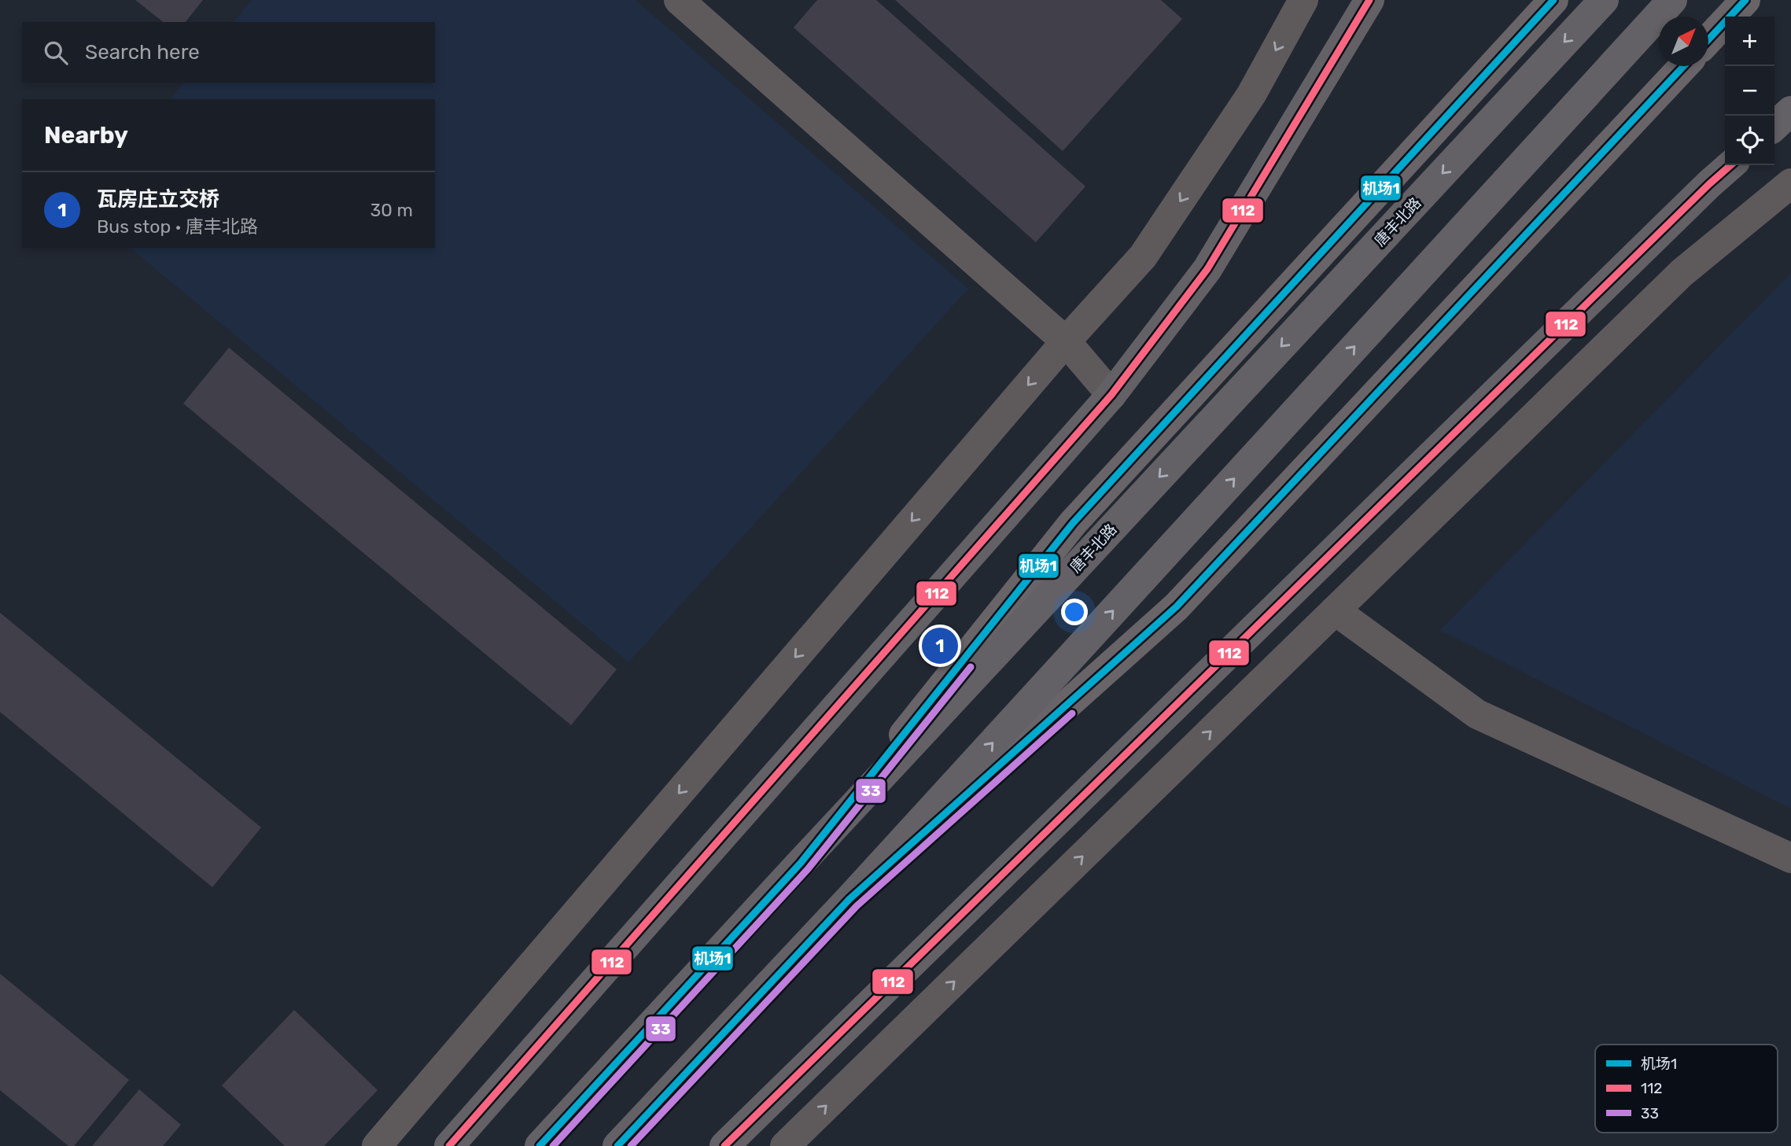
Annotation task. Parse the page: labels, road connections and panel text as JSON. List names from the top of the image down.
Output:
{
  "streets": {
    "highway": ["唐丰北路"]
  },
  "lines": ["transit line 机场1", "transit line 112", "transit line 33"],
  "legend": ["机场1", "112", "33"],
  "north": "top right",
  "page": {
    "map_buttons": ["+", "−"],
    "search": "Search here",
    "heading": "Nearby",
    "list": [
      {
        "mark": "1",
        "name": "瓦房庄立交桥",
        "note": "Bus stop · 唐丰北路",
        "value": "30 m"
      }
    ],
    "pins": "1"
  }
}
